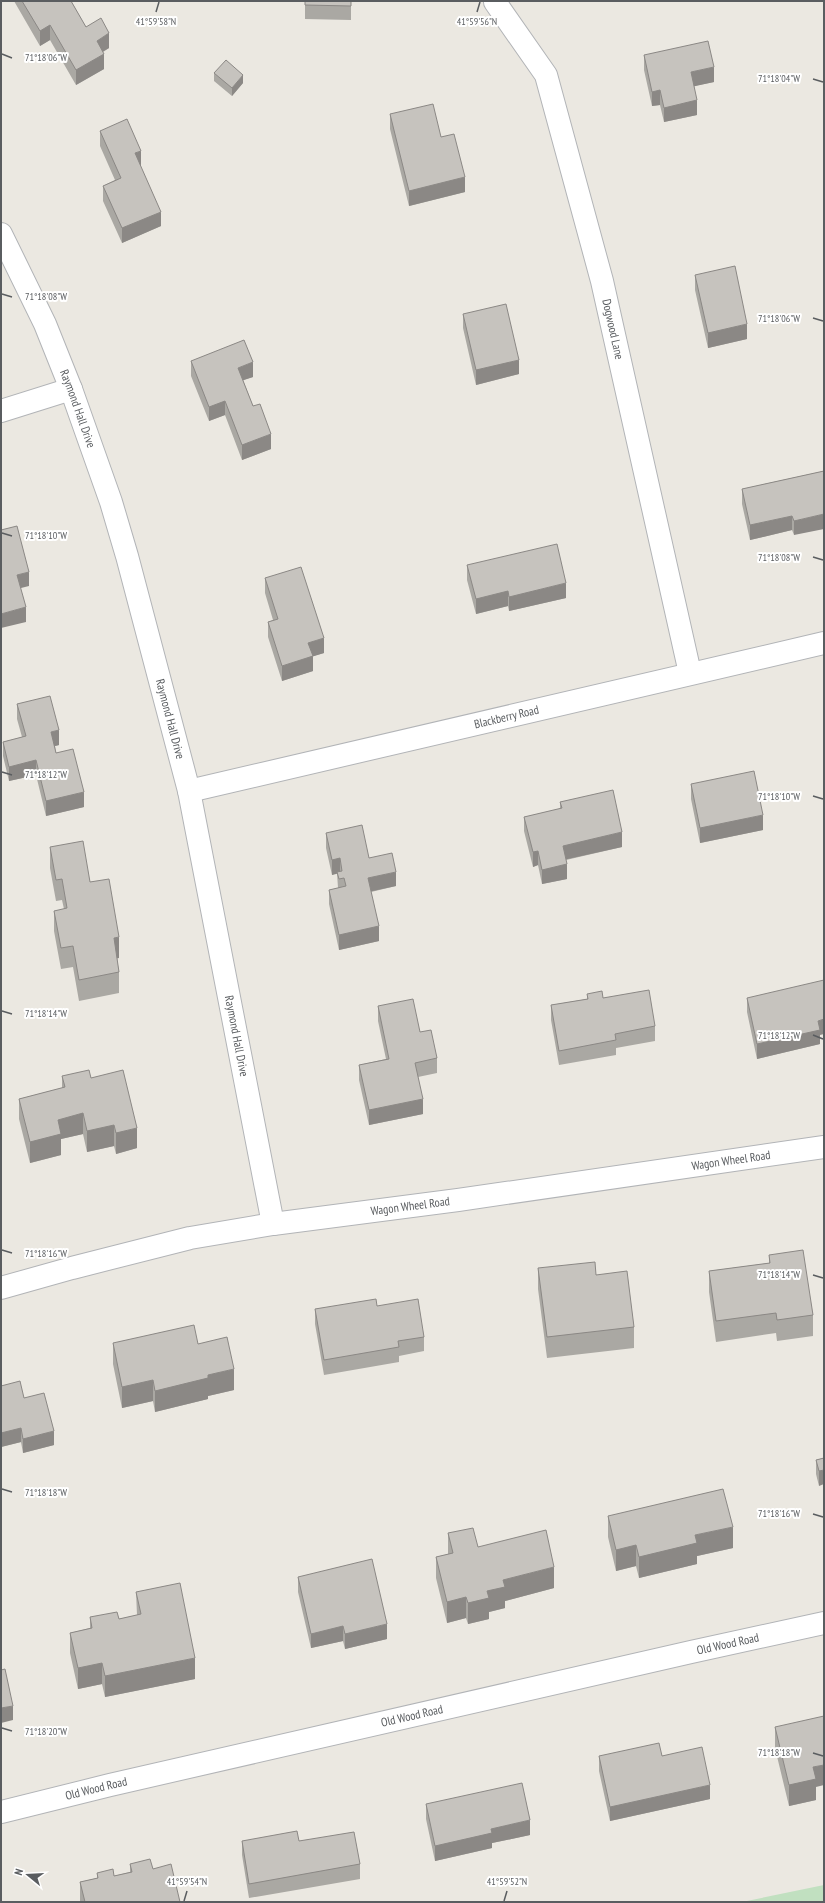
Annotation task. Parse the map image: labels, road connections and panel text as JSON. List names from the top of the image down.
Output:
{
  "streets": {
    "street": [
      "Dogwood Lane",
      "Raymond Hall Drive",
      "Blackberry Road",
      "Wagon Wheel Road",
      "Old Wood Road"
    ]
  },
  "crossings": [
    ["Dogwood Lane", "Blackberry Road"],
    ["Raymond Hall Drive", "Blackberry Road"],
    ["Raymond Hall Drive", "Wagon Wheel Road"]
  ],
  "north": "left",
  "coordinates": [
    "41°59'58\"N",
    "41°59'56\"N",
    "71°18'06\"W",
    "71°18'04\"W",
    "71°18'08\"W",
    "71°18'10\"W",
    "71°18'12\"W",
    "71°18'14\"W",
    "71°18'16\"W",
    "71°18'18\"W",
    "71°18'20\"W",
    "41°59'54\"N",
    "41°59'52\"N"
  ]
}
